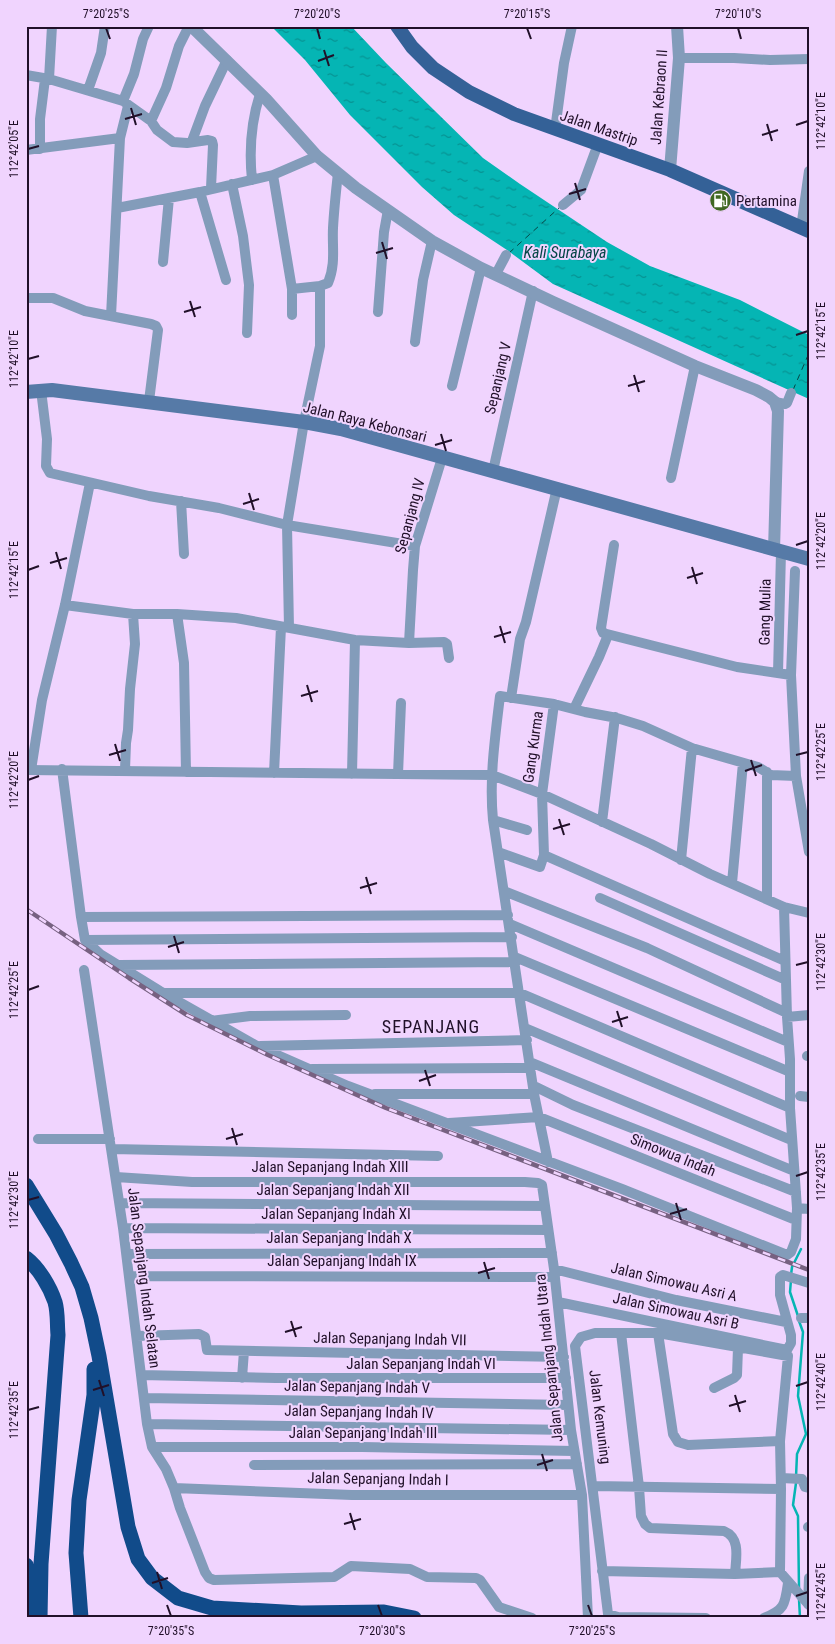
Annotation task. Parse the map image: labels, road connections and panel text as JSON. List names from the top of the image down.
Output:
{
  "streets": {
    "main road": ["Jalan Mastrip", "Jalan Raya Kebonsari"],
    "street": [
      "Jalan Kebraon II",
      "Sepanjang V",
      "Sepanjang IV",
      "Gang Mulia",
      "Gang Kurma",
      "Simowua Indah",
      "Jalan Sepanjang Indah XIII",
      "Jalan Sepanjang Indah XII",
      "Jalan Sepanjang Indah XI",
      "Jalan Sepanjang Indah X",
      "Jalan Sepanjang Indah IX",
      "Jalan Sepanjang Indah Selatan",
      "Jalan Simowau Asri A",
      "Jalan Simowau Asri B",
      "Jalan Sepanjang Indah VII",
      "Jalan Sepanjang Indah Utara",
      "Jalan Sepanjang Indah VI",
      "Jalan Sepanjang Indah V",
      "Jalan Sepanjang Indah IV",
      "Jalan Kemuning",
      "Jalan Sepanjang Indah III",
      "Jalan Sepanjang Indah I"
    ]
  },
  "crossings": [
    ["Jalan Kebraon II", "Jalan Mastrip"],
    ["Sepanjang V", "Jalan Raya Kebonsari"],
    ["Jalan Raya Kebonsari", "Sepanjang IV"],
    ["Jalan Raya Kebonsari", "Gang Mulia"],
    ["Jalan Sepanjang Indah XIII", "Jalan Sepanjang Indah Selatan"],
    ["Jalan Sepanjang Indah XIII", "Jalan Sepanjang Indah Utara"],
    ["Jalan Sepanjang Indah XII", "Jalan Sepanjang Indah Selatan"],
    ["Jalan Sepanjang Indah XII", "Jalan Sepanjang Indah Utara"],
    ["Jalan Sepanjang Indah XI", "Jalan Sepanjang Indah Selatan"],
    ["Jalan Sepanjang Indah XI", "Jalan Sepanjang Indah Utara"],
    ["Jalan Sepanjang Indah X", "Jalan Sepanjang Indah Selatan"],
    ["Jalan Sepanjang Indah X", "Jalan Sepanjang Indah Utara"],
    ["Jalan Sepanjang Indah IX", "Jalan Sepanjang Indah Selatan"],
    ["Jalan Sepanjang Indah IX", "Jalan Simowau Asri A"],
    ["Jalan Sepanjang Indah IX", "Jalan Sepanjang Indah Utara"],
    ["Jalan Sepanjang Indah Selatan", "Jalan Sepanjang Indah VII"],
    ["Jalan Sepanjang Indah Selatan", "Jalan Sepanjang Indah VI"],
    ["Jalan Sepanjang Indah Selatan", "Jalan Sepanjang Indah V"],
    ["Jalan Sepanjang Indah Selatan", "Jalan Sepanjang Indah IV"],
    ["Jalan Sepanjang Indah Selatan", "Jalan Sepanjang Indah III"],
    ["Jalan Sepanjang Indah Selatan", "Jalan Sepanjang Indah I"],
    ["Jalan Simowau Asri A", "Jalan Sepanjang Indah Utara"],
    ["Jalan Simowau Asri B", "Jalan Sepanjang Indah Utara"],
    ["Jalan Simowau Asri B", "Jalan Kemuning"],
    ["Jalan Sepanjang Indah VII", "Jalan Sepanjang Indah Utara"],
    ["Jalan Sepanjang Indah Utara", "Jalan Sepanjang Indah VI"],
    ["Jalan Sepanjang Indah Utara", "Jalan Sepanjang Indah V"],
    ["Jalan Sepanjang Indah Utara", "Jalan Sepanjang Indah IV"],
    ["Jalan Sepanjang Indah Utara", "Jalan Sepanjang Indah III"],
    ["Jalan Sepanjang Indah Utara", "Jalan Sepanjang Indah I"]
  ],
  "districts": ["SEPANJANG"],
  "water": ["Kali Surabaya"],
  "places": {
    "fuel station": ["Pertamina"]
  },
  "coordinates": [
    "7°20'25\"S",
    "7°20'20\"S",
    "7°20'15\"S",
    "7°20'10\"S",
    "112°42'10\"E",
    "112°42'05\"E",
    "112°42'15\"E",
    "112°42'20\"E",
    "112°42'25\"E",
    "112°42'30\"E",
    "112°42'35\"E",
    "112°42'40\"E",
    "112°42'45\"E",
    "7°20'35\"S",
    "7°20'30\"S"
  ]
}
